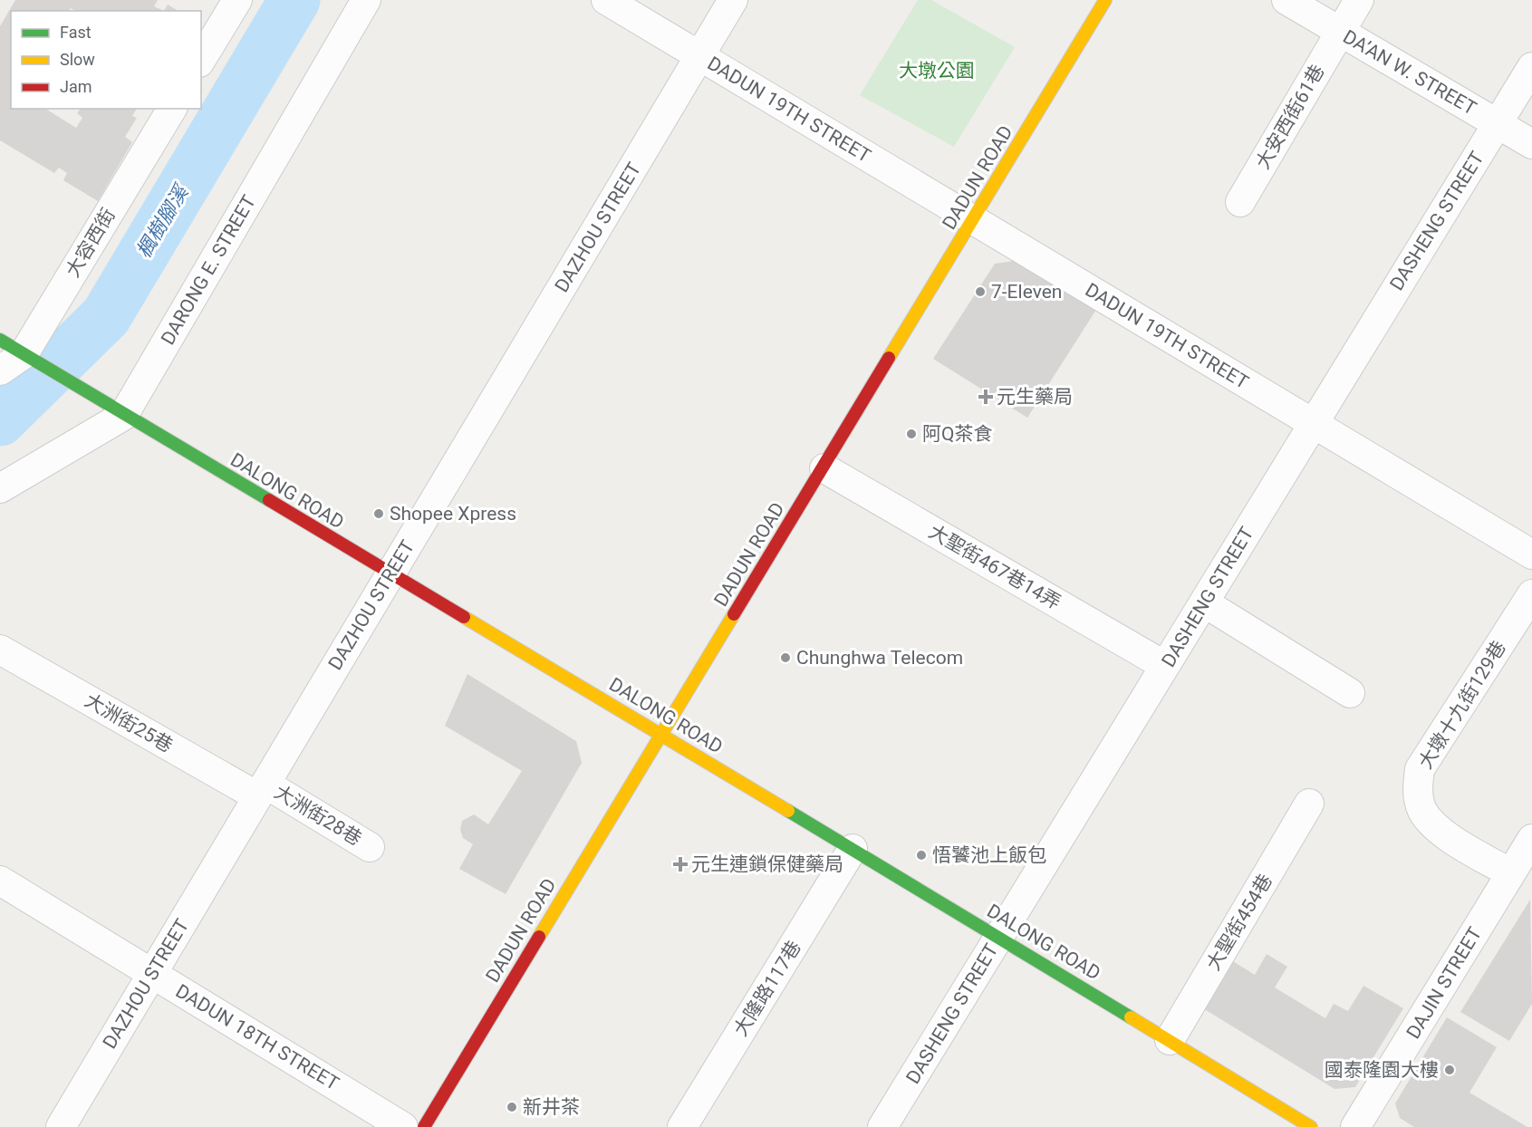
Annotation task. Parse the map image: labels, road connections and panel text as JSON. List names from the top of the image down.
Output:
{
  "streets": {
    "street": [
      "DA’AN W. STREET",
      "DADUN 19TH STREET",
      "大安西街61巷",
      "DADUN ROAD",
      "DASHENG STREET",
      "DAZHOU STREET",
      "大容西街",
      "DARONG E. STREET",
      "DALONG ROAD",
      "大聖街467巷14弄",
      "大墩十九街129巷",
      "大洲街25巷",
      "大洲街28巷",
      "大聖街454巷",
      "DAJIN STREET",
      "大隆路117巷",
      "DADUN 18TH STREET"
    ]
  },
  "crossings": [
    ["DA’AN W. STREET", "大安西街61巷"],
    ["DA’AN W. STREET", "DASHENG STREET"],
    ["DADUN 19TH STREET", "DADUN ROAD"],
    ["DADUN 19TH STREET", "DASHENG STREET"],
    ["DADUN 19TH STREET", "DAZHOU STREET"],
    ["DADUN ROAD", "DALONG ROAD"],
    ["DADUN ROAD", "大聖街467巷14弄"],
    ["DASHENG STREET", "DALONG ROAD"],
    ["DASHENG STREET", "大聖街467巷14弄"],
    ["DAZHOU STREET", "DALONG ROAD"],
    ["DAZHOU STREET", "大洲街25巷"],
    ["DAZHOU STREET", "大洲街28巷"],
    ["DAZHOU STREET", "DADUN 18TH STREET"],
    ["大容西街", "DALONG ROAD"],
    ["DARONG E. STREET", "DALONG ROAD"],
    ["DALONG ROAD", "大聖街454巷"],
    ["DALONG ROAD", "大隆路117巷"],
    ["大墩十九街129巷", "DAJIN STREET"],
    ["大洲街25巷", "大洲街28巷"]
  ],
  "water": ["楓樹腳溪"],
  "parks": ["大墩公園"],
  "places": {
    "other": [
      "7-Eleven",
      "阿Q茶食",
      "Shopee Xpress",
      "Chunghwa Telecom",
      "悟饕池上飯包",
      "國泰隆園大樓",
      "新井茶"
    ],
    "health": ["元生藥局", "元生連鎖保健藥局"]
  },
  "legend": ["Fast", "Slow", "Jam"]
}
